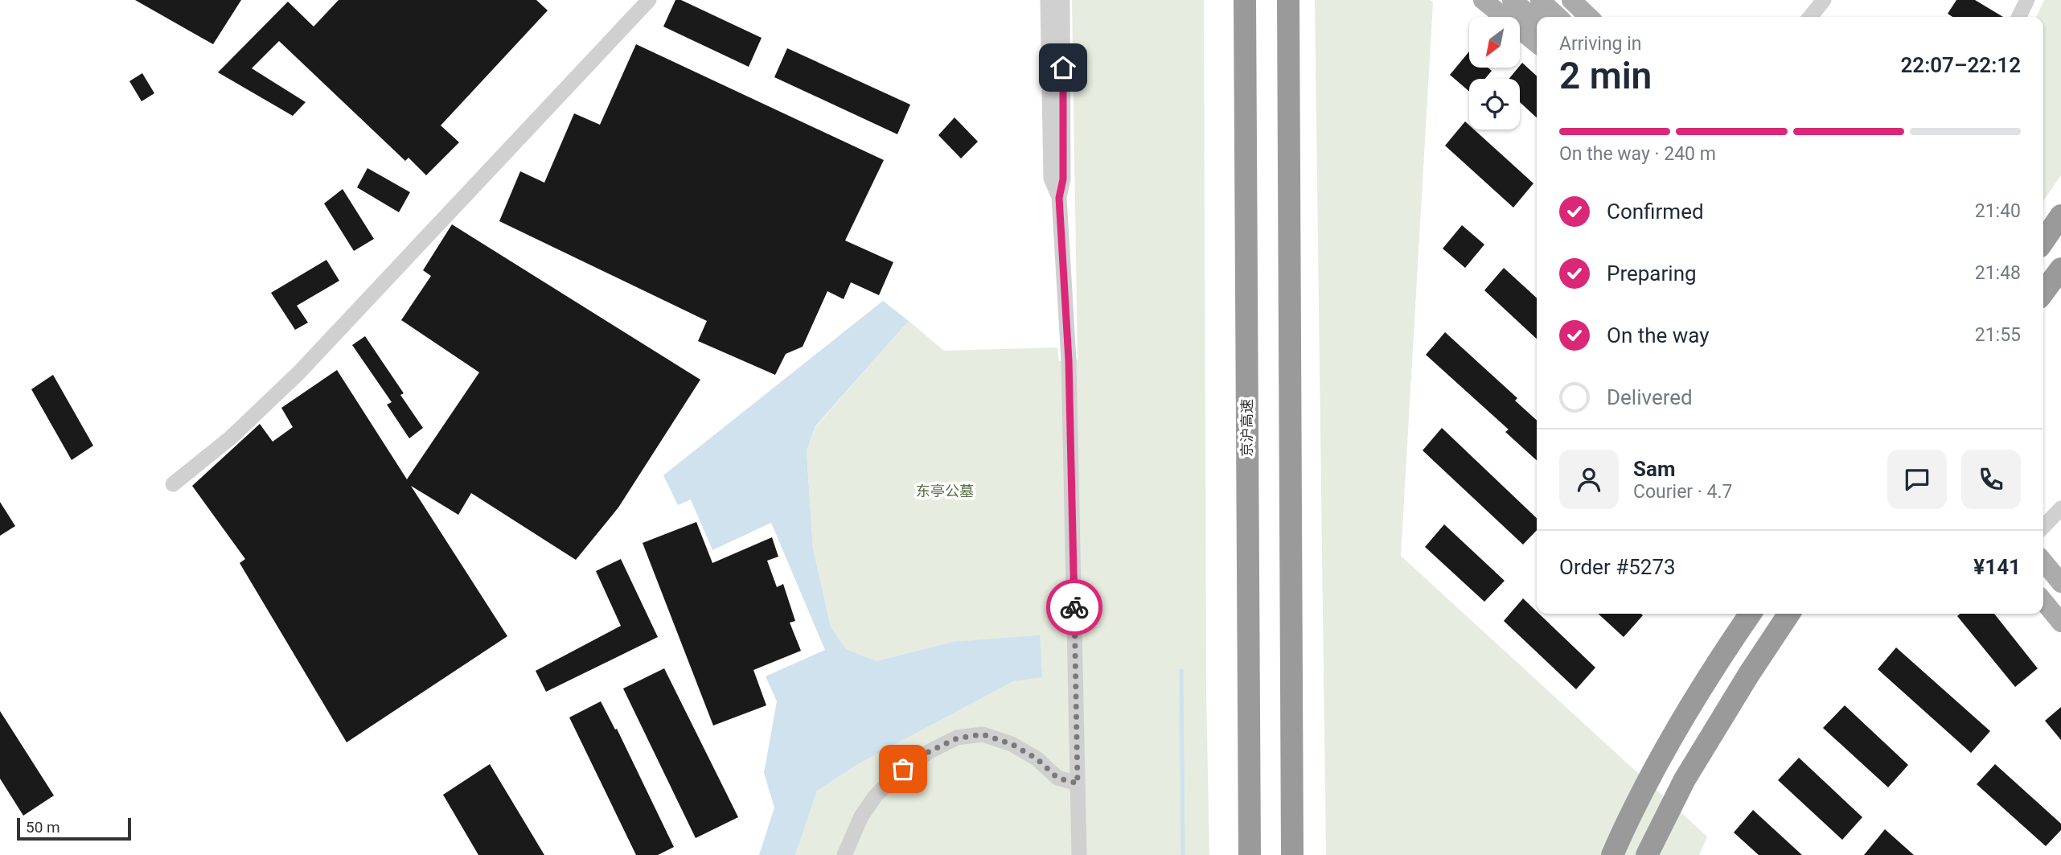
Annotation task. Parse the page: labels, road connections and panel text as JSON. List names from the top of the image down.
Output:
{
  "streets": {
    "highway": ["京沪高速"]
  },
  "parks": ["东亭公墓"],
  "scale_bar": "50 m",
  "north": "bottom left",
  "page": {
    "heading": ["2 min", "Arriving in", "22:07–22:12"],
    "panel": [
      "Sam",
      "Courier · 4.7",
      "Order #5273",
      "¥141"
    ],
    "bar": "On the way · 240 m",
    "list": [
      ["Confirmed", "21:40"],
      ["Preparing", "21:48"],
      ["On the way", "21:55"],
      "Delivered"
    ],
    "scale": "50 m"
  }
}
